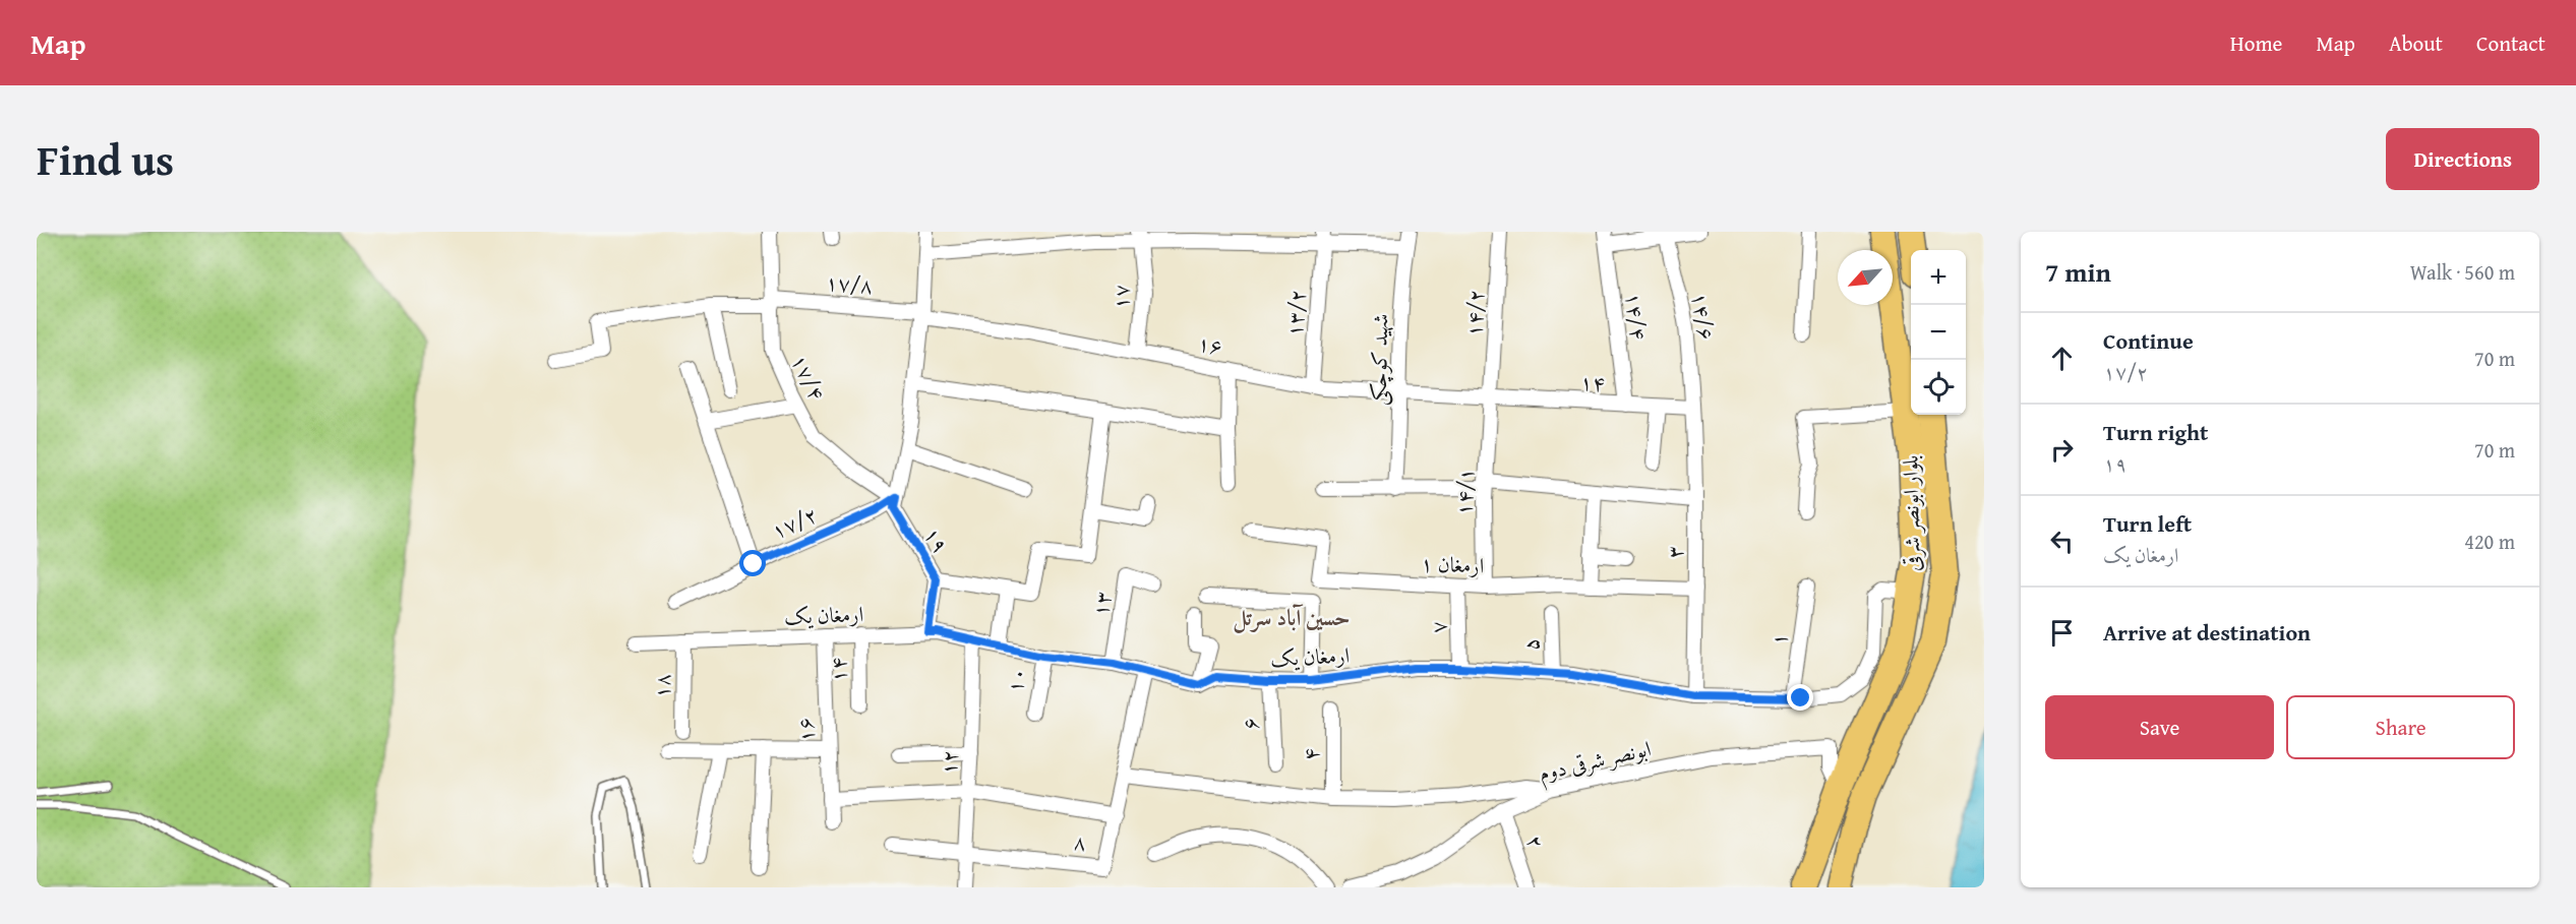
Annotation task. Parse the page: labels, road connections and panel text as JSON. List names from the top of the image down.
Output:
{
  "streets": {
    "highway": ["بلوار ابونصر شرقی"],
    "street": [
      "۱۷/۸",
      "۱۷",
      "۱۳/۲",
      "۱۴/۲",
      "۱۴/۴",
      "۱۴/۶",
      "۱۶",
      "شهید کوچکی",
      "۱۷/۴",
      "۱۴",
      "۱۴/۱",
      "۱۷/۲",
      "۱۹",
      "۳",
      "ارمغان ۱",
      "۱۳",
      "ارمغان یک",
      "۷",
      "۱",
      "۵",
      "۱۰",
      "۱۸",
      "۶",
      "۴",
      "ابونصر شرقی دوم",
      "۱۲",
      "۸",
      "۲"
    ]
  },
  "crossings": [
    ["۱۷/۸", "۱۶"],
    ["۱۷/۸", "۱۷/۴"],
    ["۱۷", "۱۶"],
    ["۱۳/۲", "۱۶"],
    ["۱۴/۲", "۱۶"],
    ["۱۴/۲", "۱۴"],
    ["۱۴/۲", "۱۴/۱"],
    ["۱۴/۴", "۱۴"],
    ["۱۴/۶", "۱۴"],
    ["۱۴/۶", "۳"],
    ["۱۶", "شهید کوچکی"],
    ["۱۶", "۱۴"],
    ["۱۶", "۱۴/۱"],
    ["۱۶", "ارمغان یک"],
    ["۱۷/۴", "۱۷/۲"],
    ["۱۷/۴", "۱۹"],
    ["۱۴", "۱۴/۱"],
    ["۱۴", "۳"],
    ["۱۴", "ارمغان یک"],
    ["۱۴/۱", "ارمغان ۱"],
    ["بلوار ابونصر شرقی", "ارمغان یک"],
    ["بلوار ابونصر شرقی", "ابونصر شرقی دوم"],
    ["۱۷/۲", "۱۹"],
    ["۱۹", "ارمغان یک"],
    ["۳", "ارمغان ۱"],
    ["۳", "ارمغان یک"],
    ["ارمغان ۱", "۷"],
    ["۱۳", "ارمغان یک"],
    ["ارمغان یک", "۷"],
    ["ارمغان یک", "۱"],
    ["ارمغان یک", "۵"],
    ["ارمغان یک", "۱۰"],
    ["ارمغان یک", "۱۸"],
    ["ارمغان یک", "۶"],
    ["ارمغان یک", "۱۲"],
    ["ارمغان یک", "۸"],
    ["ابونصر شرقی دوم", "۲"],
    ["۱۲", "۸"]
  ],
  "districts": ["حسین آباد سرتل"],
  "north": "bottom left",
  "page": {
    "header": "Map",
    "nav": [
      "Home",
      "Map",
      "About",
      "Contact"
    ],
    "title": "Find us",
    "buttons": [
      "Directions",
      ["Save", "Share"]
    ],
    "heading": ["7 min", "Walk · 560 m"],
    "map_buttons": ["+", "−"],
    "list": [
      ["Continue", "۱۷/۲", "70 m"],
      ["Turn right", "۱۹", "70 m"],
      ["Turn left", "ارمغان یک", "420 m"],
      "Arrive at destination"
    ]
  }
}
